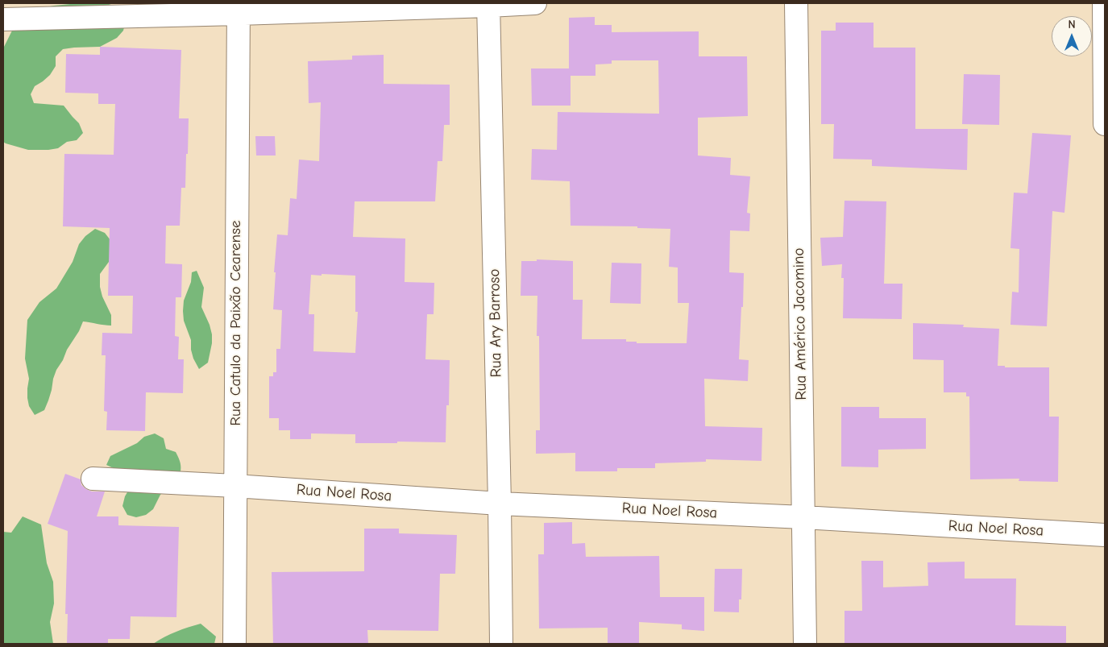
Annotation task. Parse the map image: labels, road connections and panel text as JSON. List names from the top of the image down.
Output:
{
  "streets": {
    "street": [
      "Rua Catulo da Paixão Cearense",
      "Rua Ary Barroso",
      "Rua Américo Jacomino",
      "Rua Noel Rosa"
    ]
  },
  "crossings": [
    ["Rua Catulo da Paixão Cearense", "Rua Noel Rosa"],
    ["Rua Ary Barroso", "Rua Noel Rosa"],
    ["Rua Américo Jacomino", "Rua Noel Rosa"]
  ],
  "north": "top"
}
